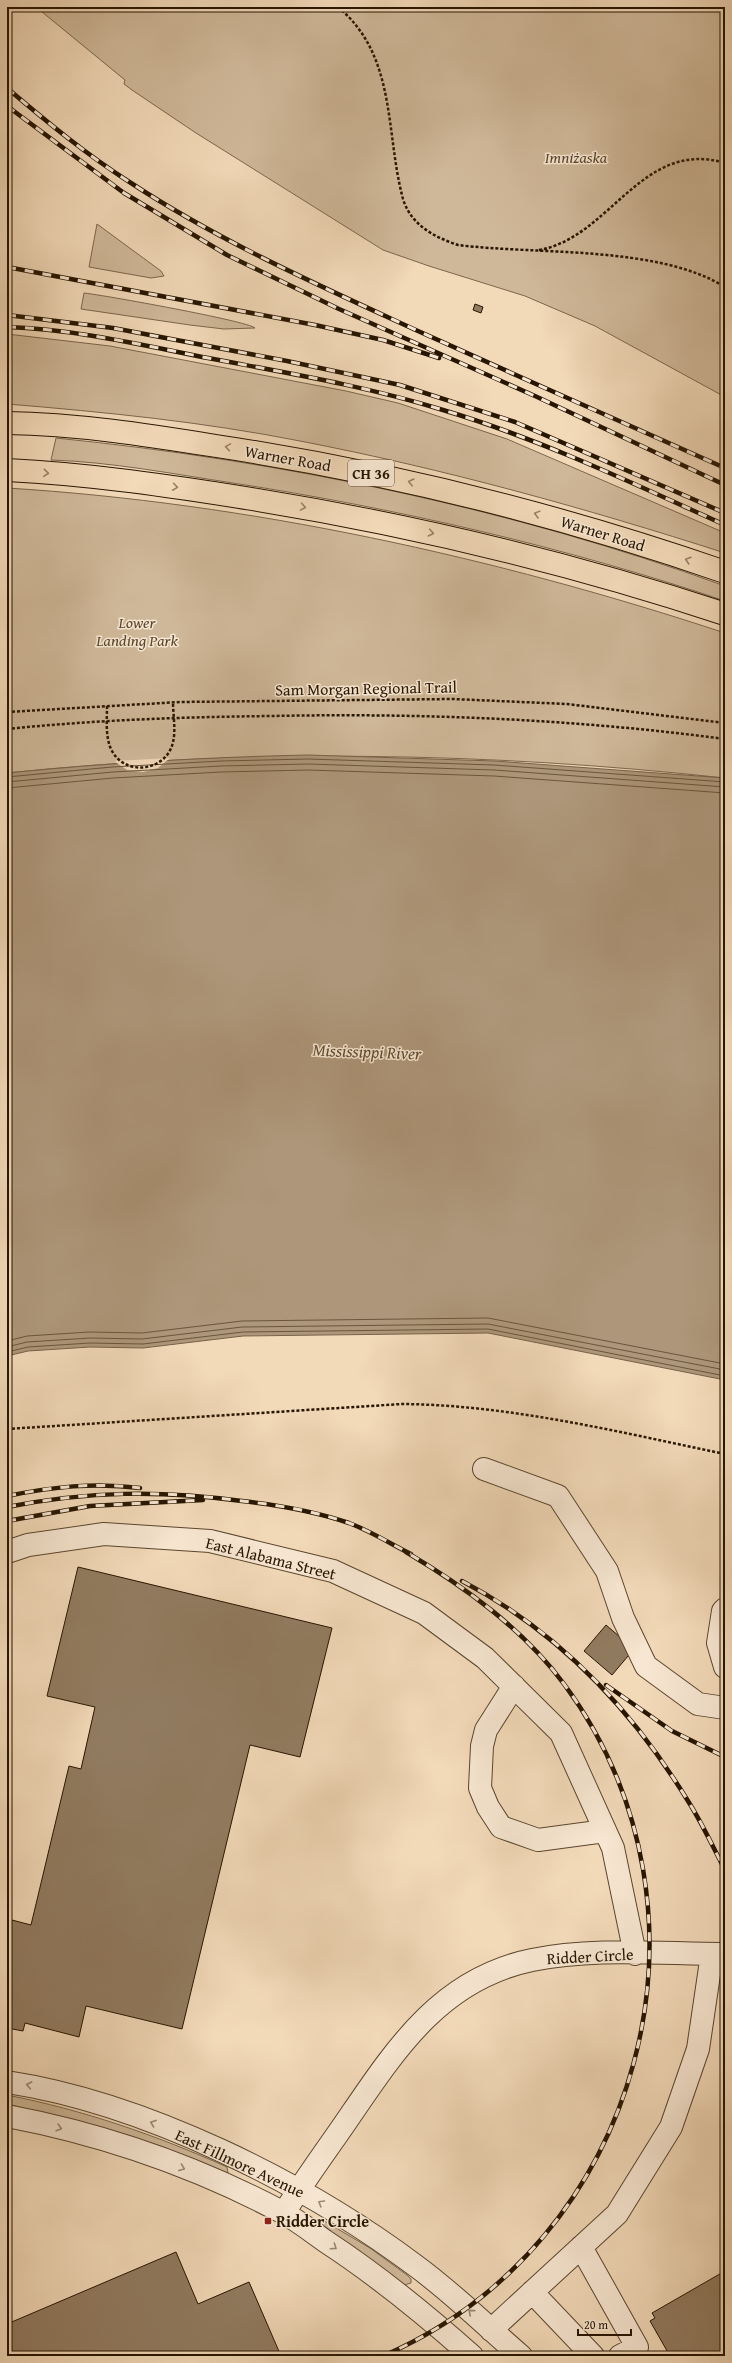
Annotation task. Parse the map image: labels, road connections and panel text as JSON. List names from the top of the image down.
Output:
{
  "streets": {
    "highway": ["Warner Road", "CH 36"],
    "street": ["East Alabama Street", "Ridder Circle", "East Fillmore Avenue"],
    "path": ["Sam Morgan Regional Trail"]
  },
  "crossings": [
    ["East Alabama Street", "Ridder Circle"],
    ["Ridder Circle", "East Fillmore Avenue"]
  ],
  "water": ["Mississippi River"],
  "parks": ["Imniżaska", "Lower Landing Park"],
  "places": {
    "transit": ["Ridder Circle"]
  },
  "scale_bar": "20 m"
}
